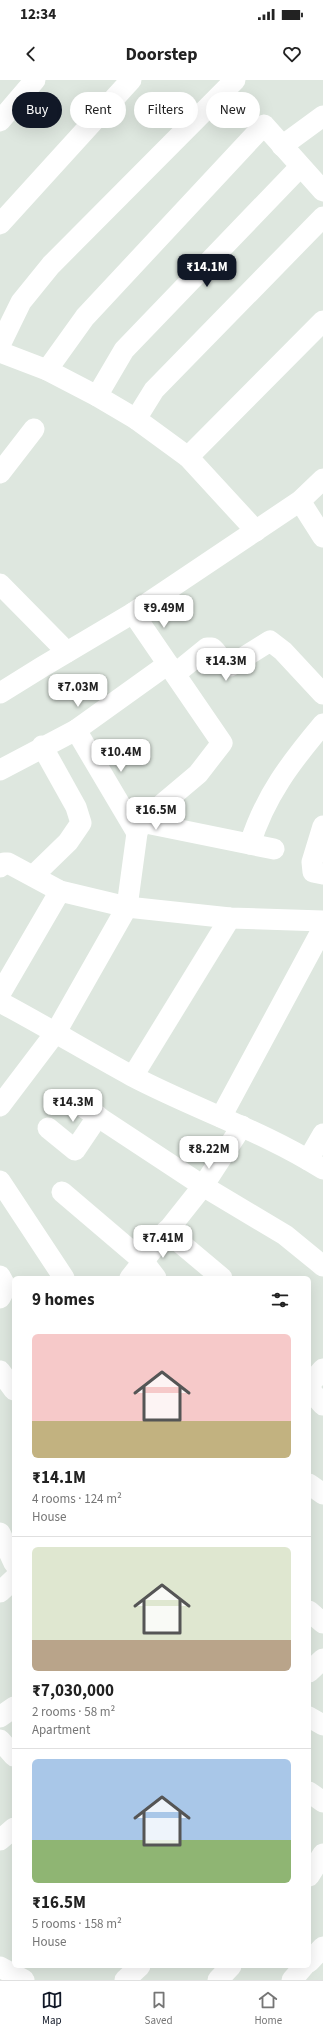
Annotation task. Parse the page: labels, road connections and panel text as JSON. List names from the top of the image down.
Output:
{
  "page": {
    "status": "12:34",
    "header": "Doorstep",
    "chip": [
      "Buy",
      "Rent",
      "Filters",
      "New"
    ],
    "price": [
      "₹14.1M",
      "₹9.49M",
      "₹14.3M",
      "₹7.03M",
      "₹10.4M",
      "₹16.5M",
      "₹14.3M",
      "₹8.22M",
      "₹7.41M"
    ],
    "heading": "9 homes",
    "list": [
      {
        "name": "₹14.1M",
        "note": "4 rooms · 124 m² · House"
      },
      {
        "name": "₹7,030,000",
        "note": "2 rooms · 58 m² · Apartment"
      },
      {
        "name": "₹16.5M",
        "note": "5 rooms · 158 m² · House"
      }
    ],
    "tabs": ["Map", "Saved", "Home"]
  }
}
